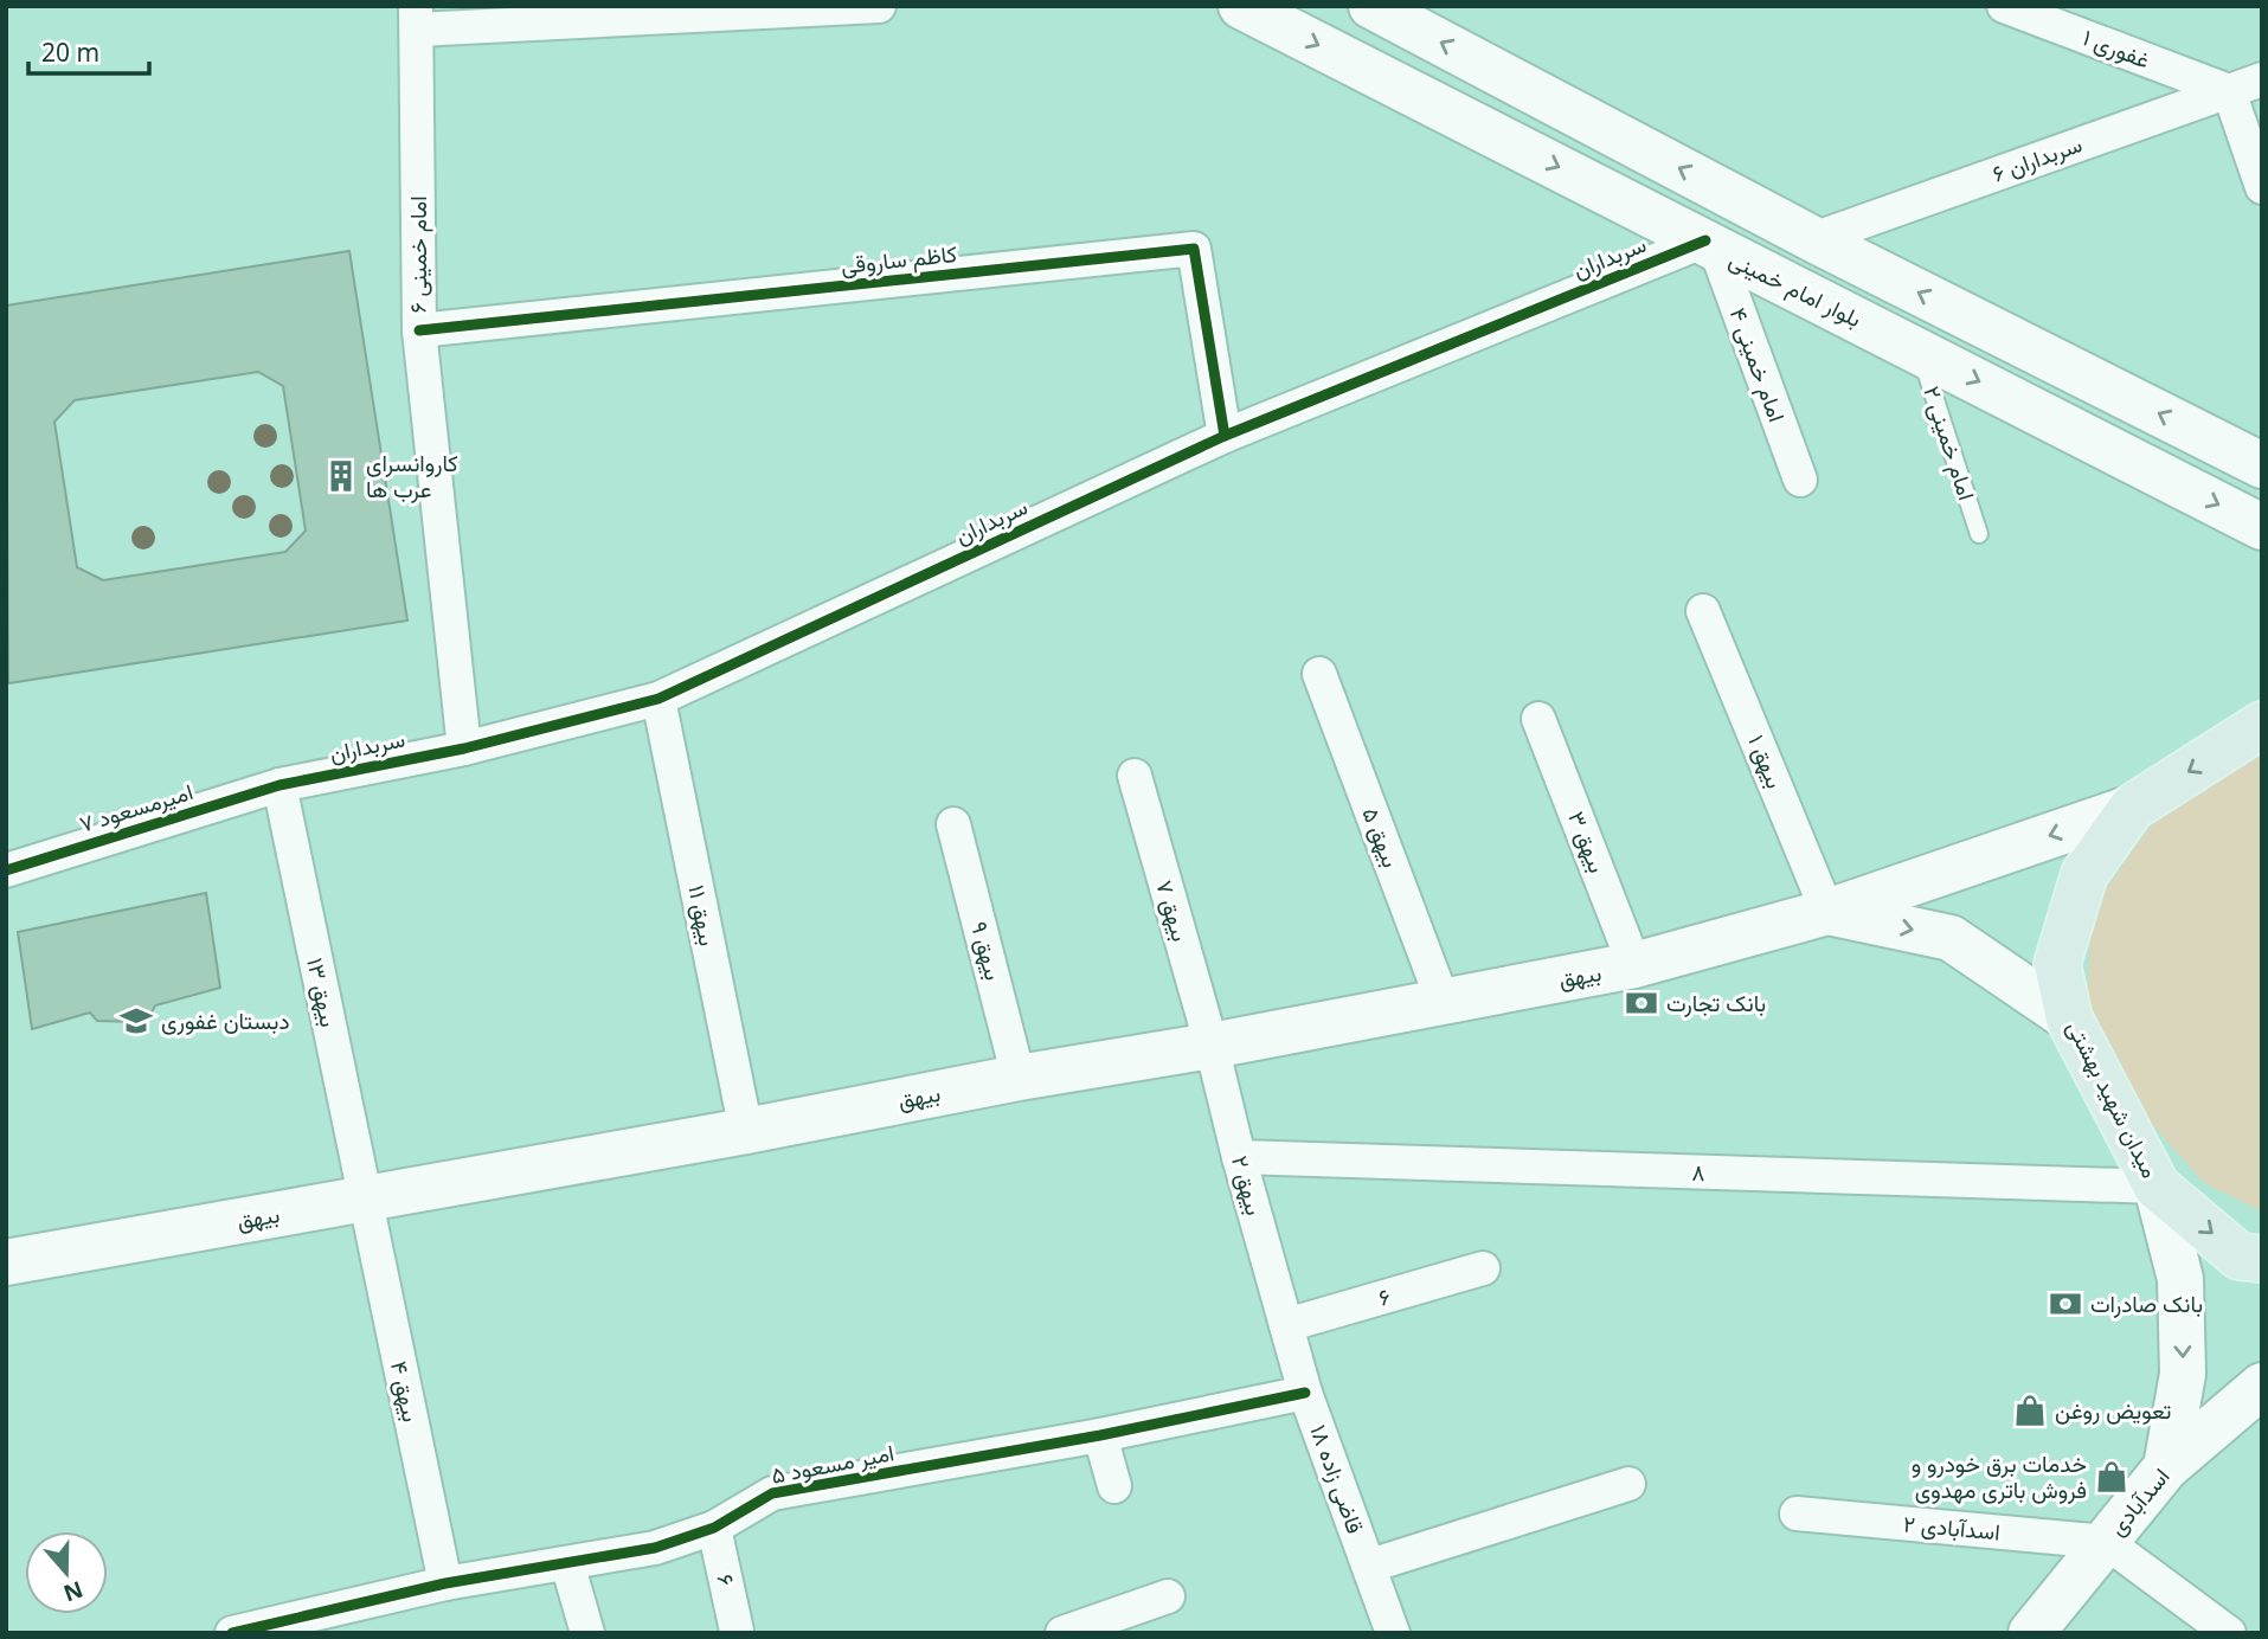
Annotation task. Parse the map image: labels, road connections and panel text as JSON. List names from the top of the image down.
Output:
{
  "streets": {
    "main road": [
      "بلوار امام خمینی",
      "بیهق",
      "میدان شهید بهشتی",
      "اسدآبادی"
    ],
    "street": [
      "غفوری ۱",
      "سربداران ۶",
      "امام خمینی ۶",
      "سربداران",
      "کاظم ساروقی",
      "امام خمینی ۴",
      "بیهق ۱",
      "امیرمسعود ۷",
      "بیهق ۵",
      "بیهق ۳",
      "بیهق ۷",
      "بیهق ۱۱",
      "بیهق ۹",
      "بیهق ۱۳",
      "۸",
      "بیهق ۲",
      "۶",
      "بیهق ۴",
      "امیر مسعود ۵",
      "قاضی زاده ۱۸",
      "اسدآبادی ۲"
    ],
    "lane": ["امام خمینی ۲"]
  },
  "crossings": [
    ["غفوری ۱", "سربداران ۶"],
    ["امام خمینی ۶", "سربداران"],
    ["امام خمینی ۶", "کاظم ساروقی"],
    ["سربداران", "کاظم ساروقی"],
    ["سربداران", "بلوار امام خمینی"],
    ["سربداران", "امام خمینی ۴"],
    ["سربداران", "امیرمسعود ۷"],
    ["سربداران", "بیهق ۱۱"],
    ["سربداران", "بیهق ۱۳"],
    ["بلوار امام خمینی", "امام خمینی ۴"],
    ["بلوار امام خمینی", "امام خمینی ۲"],
    ["بیهق ۱", "بیهق"],
    ["امیرمسعود ۷", "بیهق ۱۳"],
    ["بیهق ۵", "بیهق"],
    ["بیهق ۳", "بیهق"],
    ["بیهق ۷", "بیهق"],
    ["بیهق ۷", "بیهق ۲"],
    ["بیهق ۱۱", "بیهق"],
    ["بیهق ۹", "بیهق"],
    ["بیهق", "بیهق ۱۳"],
    ["بیهق", "میدان شهید بهشتی"],
    ["بیهق", "بیهق ۲"],
    ["بیهق", "بیهق ۴"],
    ["بیهق ۱۳", "بیهق ۴"],
    ["میدان شهید بهشتی", "۸"],
    ["۸", "بیهق ۲"],
    ["بیهق ۲", "۶"],
    ["بیهق ۲", "قاضی زاده ۱۸"],
    ["۶", "امیر مسعود ۵"],
    ["۶", "قاضی زاده ۱۸"],
    ["بیهق ۴", "امیر مسعود ۵"],
    ["امیر مسعود ۵", "قاضی زاده ۱۸"],
    ["اسدآبادی", "اسدآبادی ۲"]
  ],
  "places": {
    "building": ["کاروانسرای عرب ها"],
    "bank": ["بانک تجارت", "بانک صادرات"],
    "school or university": ["دبستان غفوری"],
    "shop": ["تعویض روغن", "خدمات برق خودرو و فروش باتری مهدوی"]
  },
  "scale_bar": "20 m",
  "north": "bottom"
}
